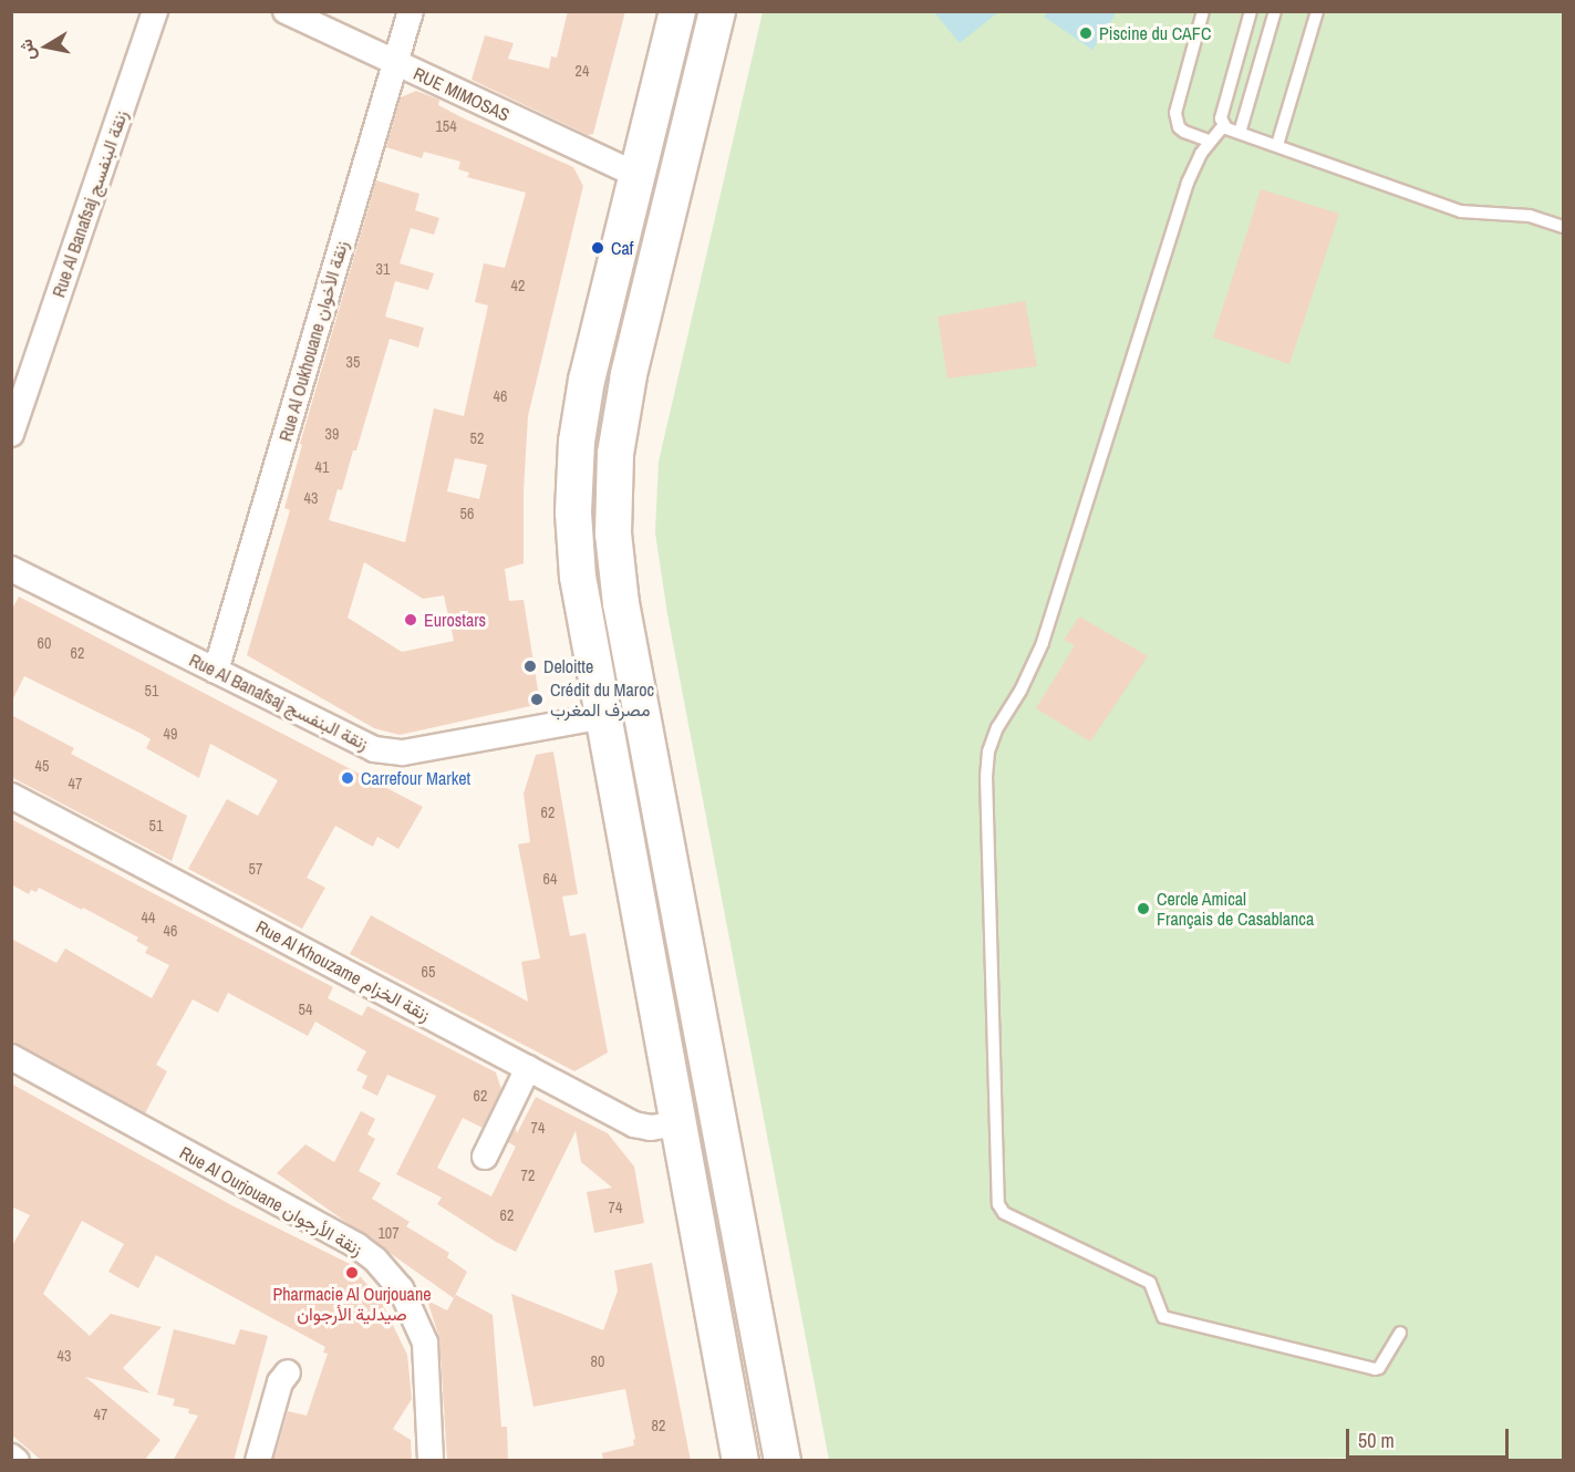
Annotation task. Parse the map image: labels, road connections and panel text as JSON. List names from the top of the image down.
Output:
{
  "streets": {
    "street": [
      "RUE MIMOSAS",
      "Rue Al Banafsaj زنقة البنفسج",
      "Rue Al Oukhouane زنقة الأخوان",
      "Rue Al Khouzame زنقة الخزام",
      "Rue Al Ourjouane زنقة الأرجوان"
    ]
  },
  "crossings": [
    ["RUE MIMOSAS", "Rue Al Oukhouane زنقة الأخوان"],
    ["Rue Al Banafsaj زنقة البنفسج", "Rue Al Oukhouane زنقة الأخوان"]
  ],
  "places": [
    "Piscine du CAFC",
    "Caf",
    "Eurostars",
    "Deloitte",
    "Crédit du Maroc مصرف المغرب",
    "Carrefour Market",
    "Cercle Amical Français de Casablanca",
    "Pharmacie Al Ourjouane صيدلية الأرجوان"
  ],
  "house_numbers": [
    "24",
    "154",
    "31",
    "42",
    "35",
    "46",
    "39",
    "52",
    "41",
    "43",
    "56",
    "60",
    "62",
    "51",
    "49",
    "45",
    "47",
    "62",
    "51",
    "57",
    "64",
    "44",
    "46",
    "65",
    "54",
    "62",
    "74",
    "72",
    "74",
    "62",
    "107",
    "43",
    "80",
    "47",
    "82"
  ],
  "scale_bar": "50 m",
  "north": "left"
}
